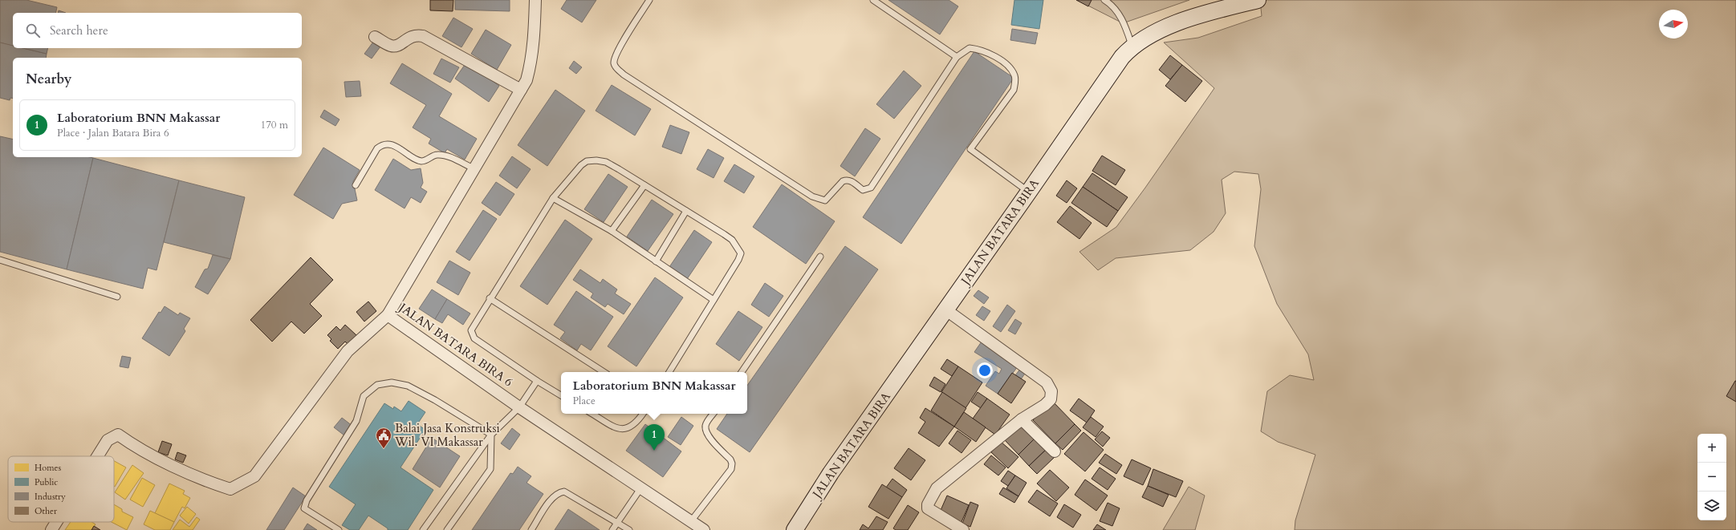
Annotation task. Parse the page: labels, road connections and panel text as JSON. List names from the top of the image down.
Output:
{
  "streets": {
    "street": ["JALAN BATARA BIRA", "JALAN BATARA BIRA 6"]
  },
  "places": {
    "public building": ["Balai Jasa Konstruksi Wil. VI Makassar"]
  },
  "legend": [
    "Homes",
    "Public",
    "Industry",
    "Other"
  ],
  "north": "right",
  "page": {
    "search": "Search here",
    "heading": "Nearby",
    "list": [
      {
        "mark": "1",
        "name": "Laboratorium BNN Makassar",
        "note": "Place · Jalan Batara Bira 6",
        "value": "170 m"
      }
    ],
    "popup": ["Laboratorium BNN Makassar", "Place"],
    "pins": "1",
    "map_buttons": ["+", "−"]
  }
}
